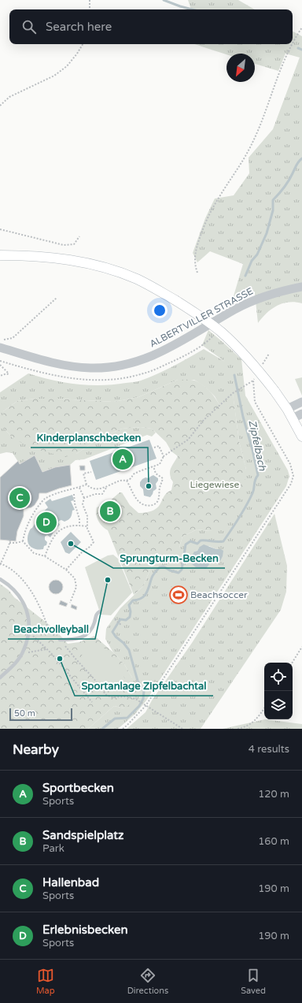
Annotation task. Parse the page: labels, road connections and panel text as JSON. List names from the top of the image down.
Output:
{
  "streets": {
    "street": ["ALBERTVILLER STRASSE"]
  },
  "water": ["Zipfelbach"],
  "parks": ["Liegewiese"],
  "places": {
    "other": [
      "Kinderplanschbecken",
      "Sprungturm-Becken",
      "Beachvolleyball",
      "Sportanlage Zipfelbachtal"
    ],
    "sports": ["Beachsoccer"]
  },
  "scale_bar": "50 m",
  "north": "bottom left",
  "page": {
    "search": "Search here",
    "pins": [
      "A",
      "C",
      "B",
      "D"
    ],
    "scale": "50 m",
    "heading": ["Nearby", "4 results"],
    "list": [
      {
        "mark": "A",
        "name": "Sportbecken",
        "note": "Sports",
        "value": "120 m"
      },
      {
        "mark": "B",
        "name": "Sandspielplatz",
        "note": "Park",
        "value": "160 m"
      },
      {
        "mark": "C",
        "name": "Hallenbad",
        "note": "Sports",
        "value": "190 m"
      },
      {
        "mark": "D",
        "name": "Erlebnisbecken",
        "note": "Sports",
        "value": "190 m"
      }
    ],
    "nav": ["Map", "Directions", "Saved"]
  }
}
